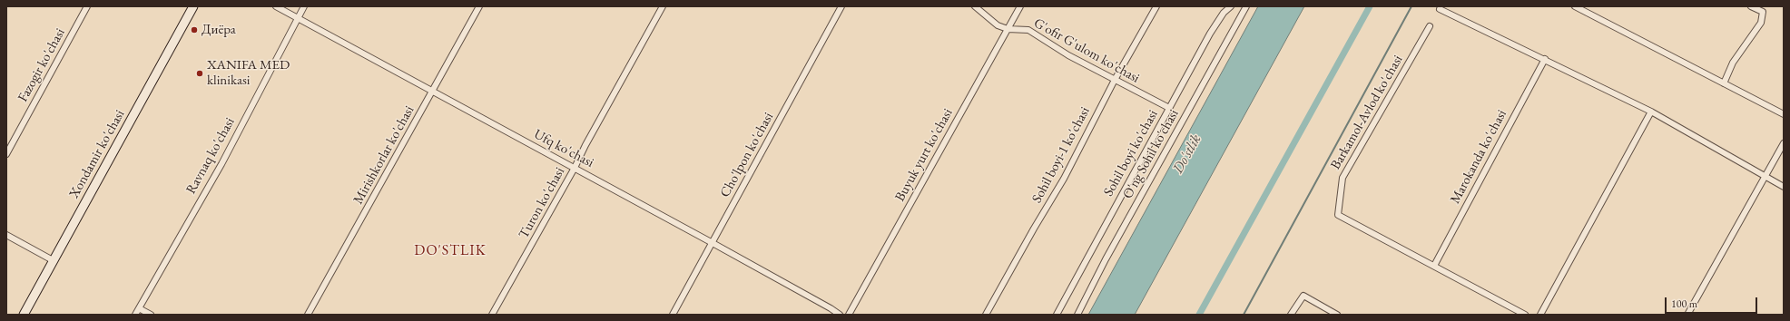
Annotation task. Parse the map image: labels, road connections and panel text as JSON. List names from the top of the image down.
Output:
{
  "streets": {
    "main road": ["Xondamir ko'chasi"],
    "street": [
      "G'ofir G'ulom ko'chasi",
      "Fazogir ko'chasi",
      "Barkamol-Avlod ko'chasi",
      "Ufq ko'chasi",
      "Sohil boyi ko'chasi",
      "O'ng Sohil ko'chasi",
      "Mirishkorlar ko'chasi",
      "Cho'lpon ko'chasi",
      "Buyuk yurt ko'chasi",
      "Sohil boyi-1 ko'chasi",
      "Ravnaq ko'chasi",
      "Marokanda ko'chasi",
      "Turon ko'chasi"
    ]
  },
  "crossings": [
    ["G'ofir G'ulom ko'chasi", "Sohil boyi ko'chasi"],
    ["G'ofir G'ulom ko'chasi", "Buyuk yurt ko'chasi"],
    ["G'ofir G'ulom ko'chasi", "Sohil boyi-1 ko'chasi"],
    ["Barkamol-Avlod ko'chasi", "Marokanda ko'chasi"],
    ["Ufq ko'chasi", "Mirishkorlar ko'chasi"],
    ["Ufq ko'chasi", "Cho'lpon ko'chasi"],
    ["Ufq ko'chasi", "Ravnaq ko'chasi"],
    ["Ufq ko'chasi", "Turon ko'chasi"]
  ],
  "districts": ["DO'STLIK"],
  "water": ["Do'stlik"],
  "places": ["Диёра", "XANIFA MED klinikasi"],
  "scale_bar": "100 m"
}
